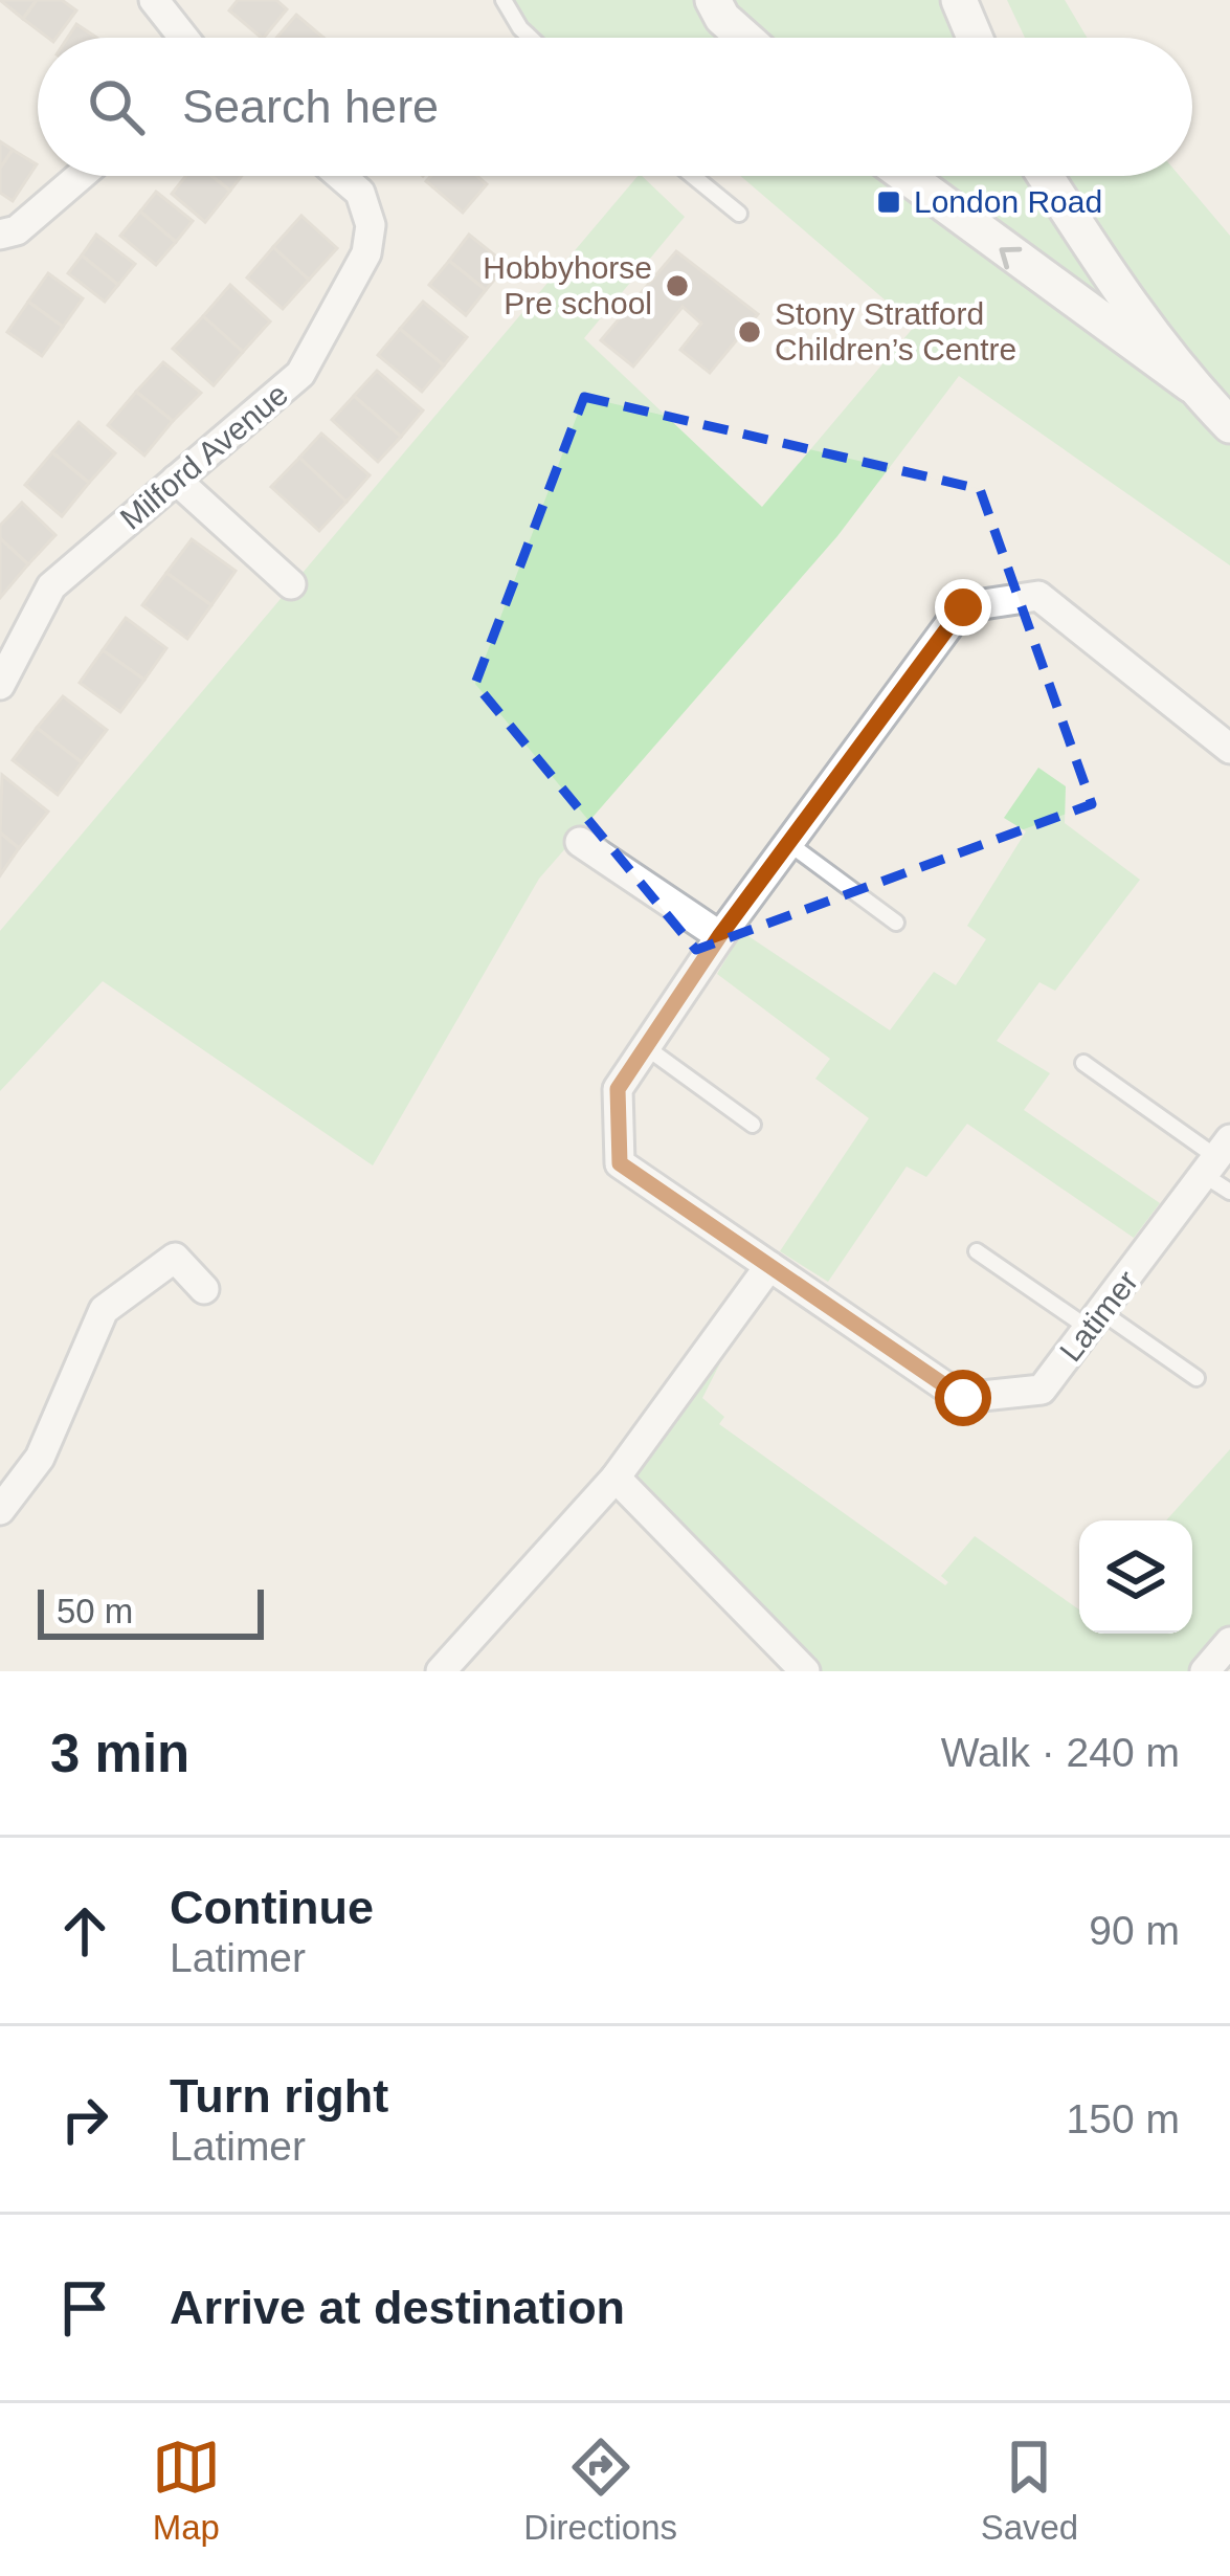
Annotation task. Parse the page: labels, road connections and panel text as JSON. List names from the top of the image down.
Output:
{
  "streets": {
    "street": ["Milford Avenue", "Latimer"]
  },
  "places": {
    "transit": ["London Road"],
    "other": ["Hobbyhorse Pre school", "Stony Stratford Children’s Centre"]
  },
  "scale_bar": "50 m",
  "page": {
    "search": "Search here",
    "scale": "50 m",
    "heading": ["3 min", "Walk · 240 m"],
    "list": [
      ["Continue", "Latimer", "90 m"],
      ["Turn right", "Latimer", "150 m"],
      "Arrive at destination"
    ],
    "nav": ["Map", "Directions", "Saved"]
  }
}
